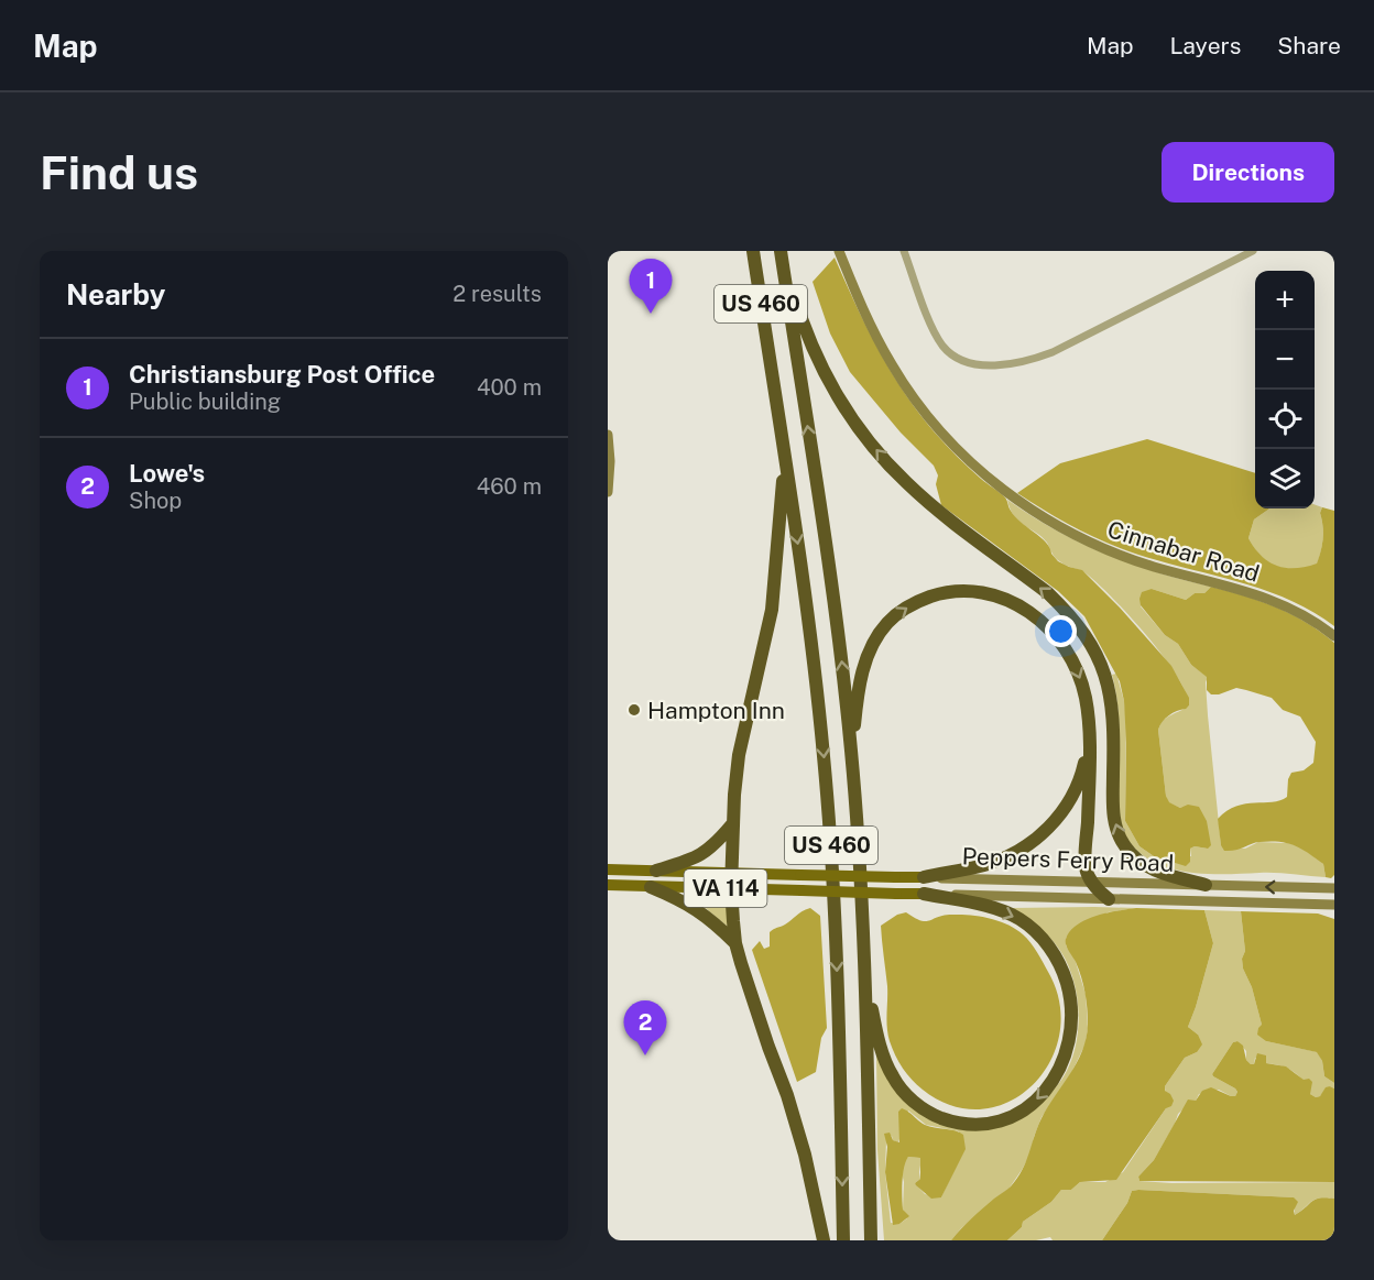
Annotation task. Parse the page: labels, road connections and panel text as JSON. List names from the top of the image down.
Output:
{
  "streets": {
    "highway": ["US 460"],
    "main road": ["Peppers Ferry Road", "VA 114"],
    "street": ["Cinnabar Road"]
  },
  "crossings": [
    ["Peppers Ferry Road", "VA 114"]
  ],
  "places": ["Hampton Inn"],
  "page": {
    "header": "Map",
    "nav": ["Map", "Layers", "Share"],
    "buttons": "Directions",
    "title": "Find us",
    "heading": ["Nearby", "2 results"],
    "pins": ["1", "2"],
    "map_buttons": ["+", "−"],
    "list": [
      {
        "mark": "1",
        "name": "Christiansburg Post Office",
        "note": "Public building",
        "value": "400 m"
      },
      {
        "mark": "2",
        "name": "Lowe's",
        "note": "Shop",
        "value": "460 m"
      }
    ]
  }
}
